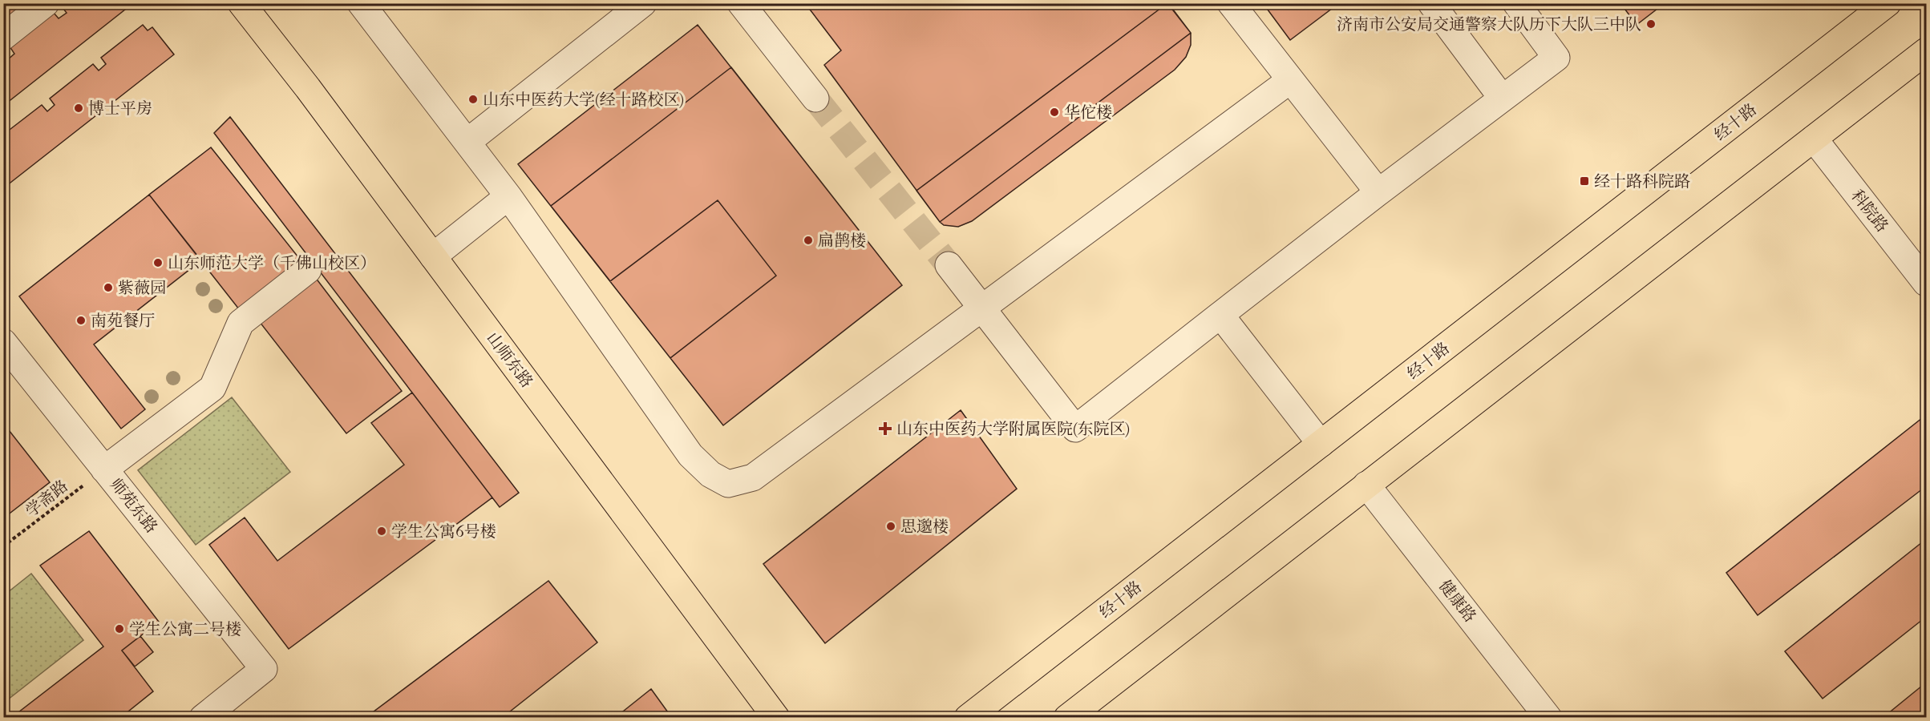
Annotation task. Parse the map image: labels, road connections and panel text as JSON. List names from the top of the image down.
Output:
{
  "streets": {
    "main road": ["经十路", "山师东路"],
    "street": ["科院路", "师苑东路", "健康路"],
    "path": ["学斋路"]
  },
  "crossings": [
    ["学斋路", "师苑东路"]
  ],
  "places": {
    "other": [
      "济南市公安局交通警察大队历下大队三中队",
      "山东中医药大学(经十路校区)",
      "博士平房",
      "华佗楼",
      "扁鹊楼",
      "山东师范大学（千佛山校区）",
      "紫薇园",
      "南苑餐厅",
      "思邈楼",
      "学生公寓6号楼",
      "学生公寓二号楼"
    ],
    "transit": ["经十路科院路"],
    "health": ["山东中医药大学附属医院(东院区)"]
  }
}
